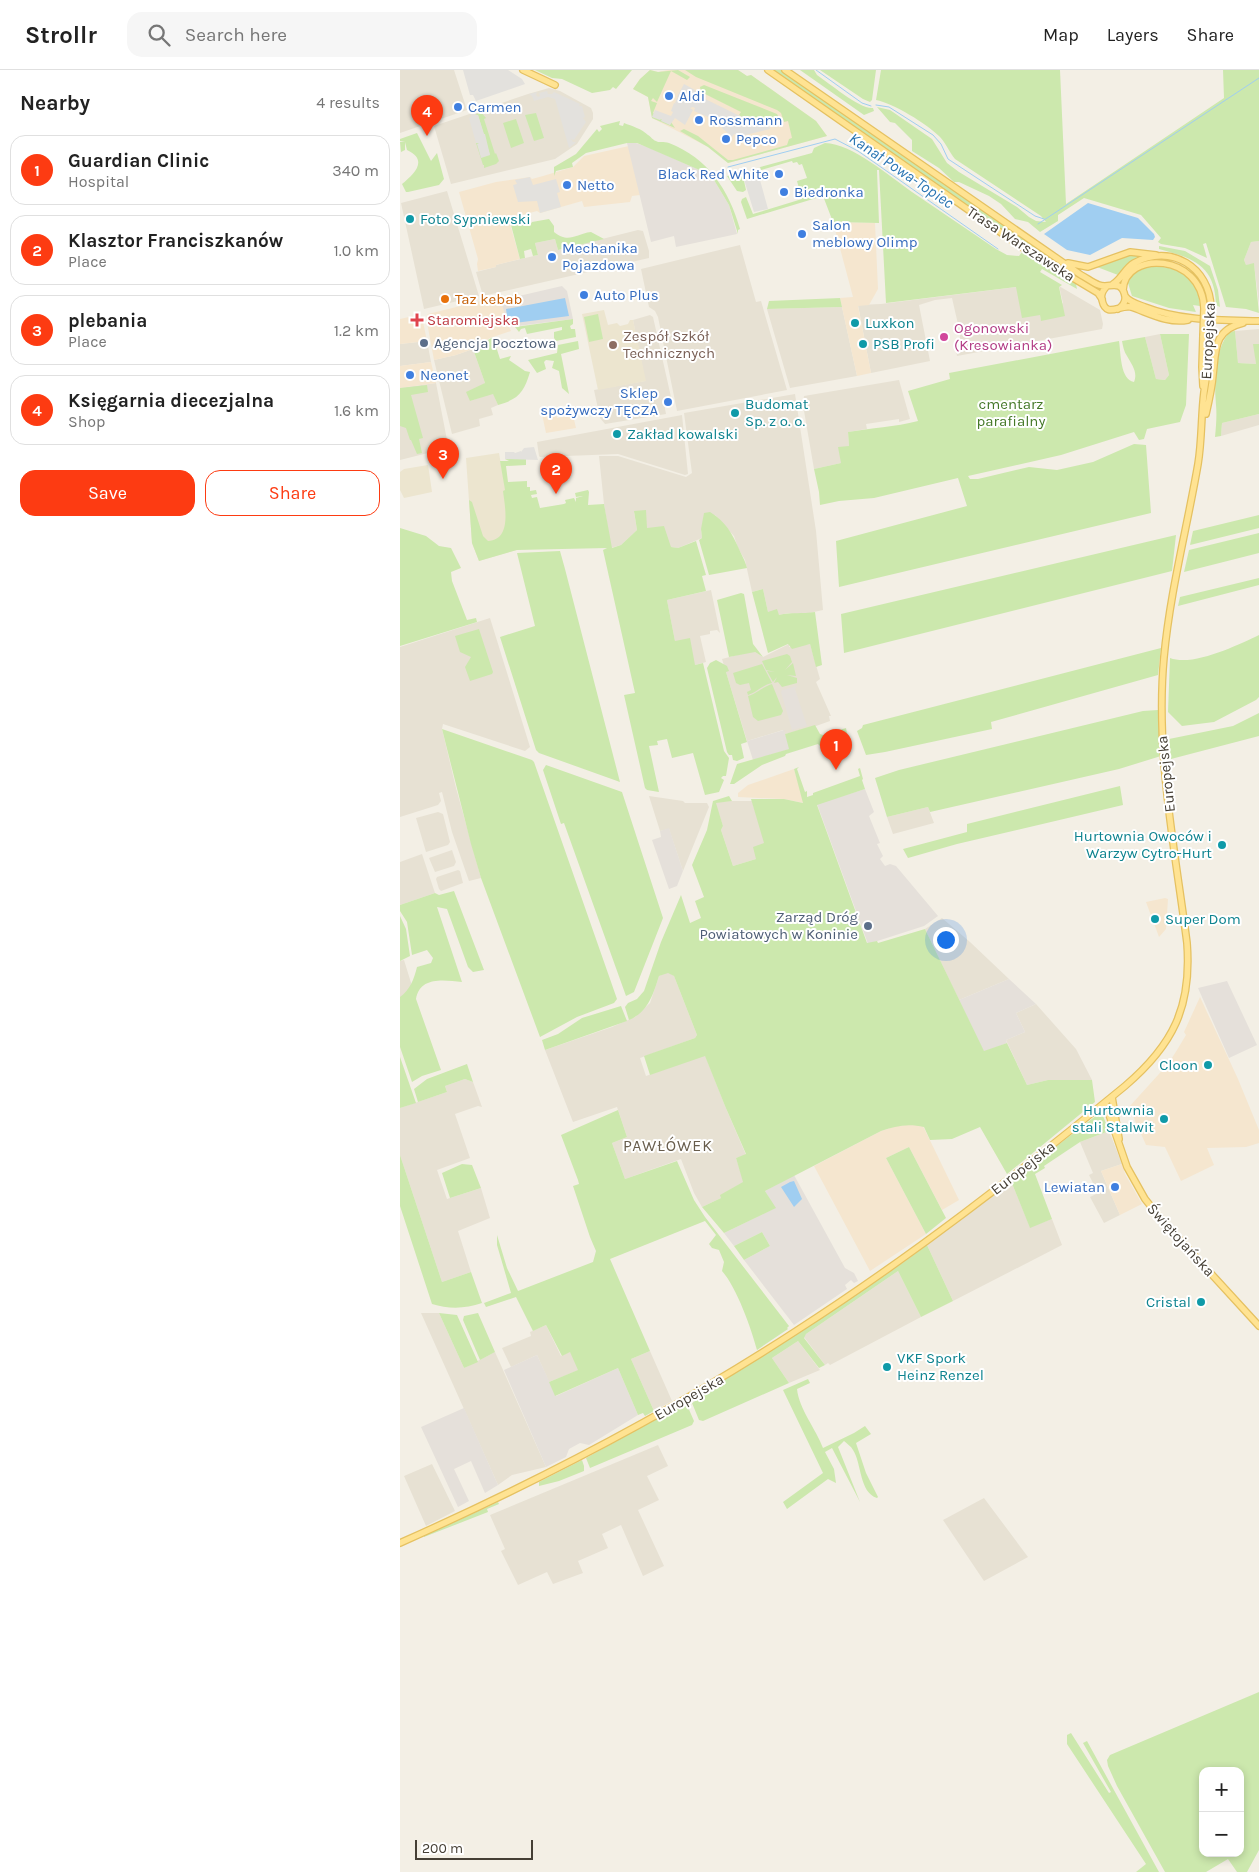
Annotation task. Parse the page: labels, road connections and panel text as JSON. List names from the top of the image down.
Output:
{
  "streets": {
    "main road": ["Trasa Warszawska", "Europejska", "Świętojańska"]
  },
  "crossings": [
    ["Trasa Warszawska", "Europejska"],
    ["Europejska", "Świętojańska"]
  ],
  "districts": ["PAWŁÓWEK"],
  "water": ["Kanał Powa-Topiec"],
  "parks": ["cmentarz parafialny"],
  "places": {
    "other": [
      "Aldi",
      "Carmen",
      "Rossmann",
      "Pepco",
      "Black Red White",
      "Netto",
      "Biedronka",
      "Foto Sypniewski",
      "Salon meblowy Olimp",
      "Mechanika Pojazdowa",
      "Auto Plus",
      "Taz kebab",
      "Luxkon",
      "Ogonowski (Kresowianka)",
      "Agencja Pocztowa",
      "PSB Profi",
      "Zespół Szkół Technicznych",
      "Neonet",
      "Sklep spożywczy TĘCZA",
      "Budomat Sp. z o. o.",
      "Zakład kowalski",
      "Hurtownia Owoców i Warzyw Cytro-Hurt",
      "Super Dom",
      "Zarząd Dróg Powiatowych w Koninie",
      "Cloon",
      "Hurtownia stali Stalwit",
      "Lewiatan",
      "Cristal",
      "VKF Spork Heinz Renzel"
    ],
    "health": ["Staromiejska"]
  },
  "scale_bar": "200 m",
  "page": {
    "header": "Strollr",
    "search": "Search here",
    "nav": ["Map", "Layers", "Share"],
    "heading": ["Nearby", "4 results"],
    "pins": [
      "4",
      "3",
      "2",
      "1"
    ],
    "list": [
      {
        "mark": "1",
        "name": "Guardian Clinic",
        "note": "Hospital",
        "value": "340 m"
      },
      {
        "mark": "2",
        "name": "Klasztor Franciszkanów",
        "note": "Place",
        "value": "1.0 km"
      },
      {
        "mark": "3",
        "name": "plebania",
        "note": "Place",
        "value": "1.2 km"
      },
      {
        "mark": "4",
        "name": "Księgarnia diecezjalna",
        "note": "Shop",
        "value": "1.6 km"
      }
    ],
    "buttons": ["Save", "Share"],
    "map_buttons": ["+", "−"],
    "scale": "200 m"
  }
}
